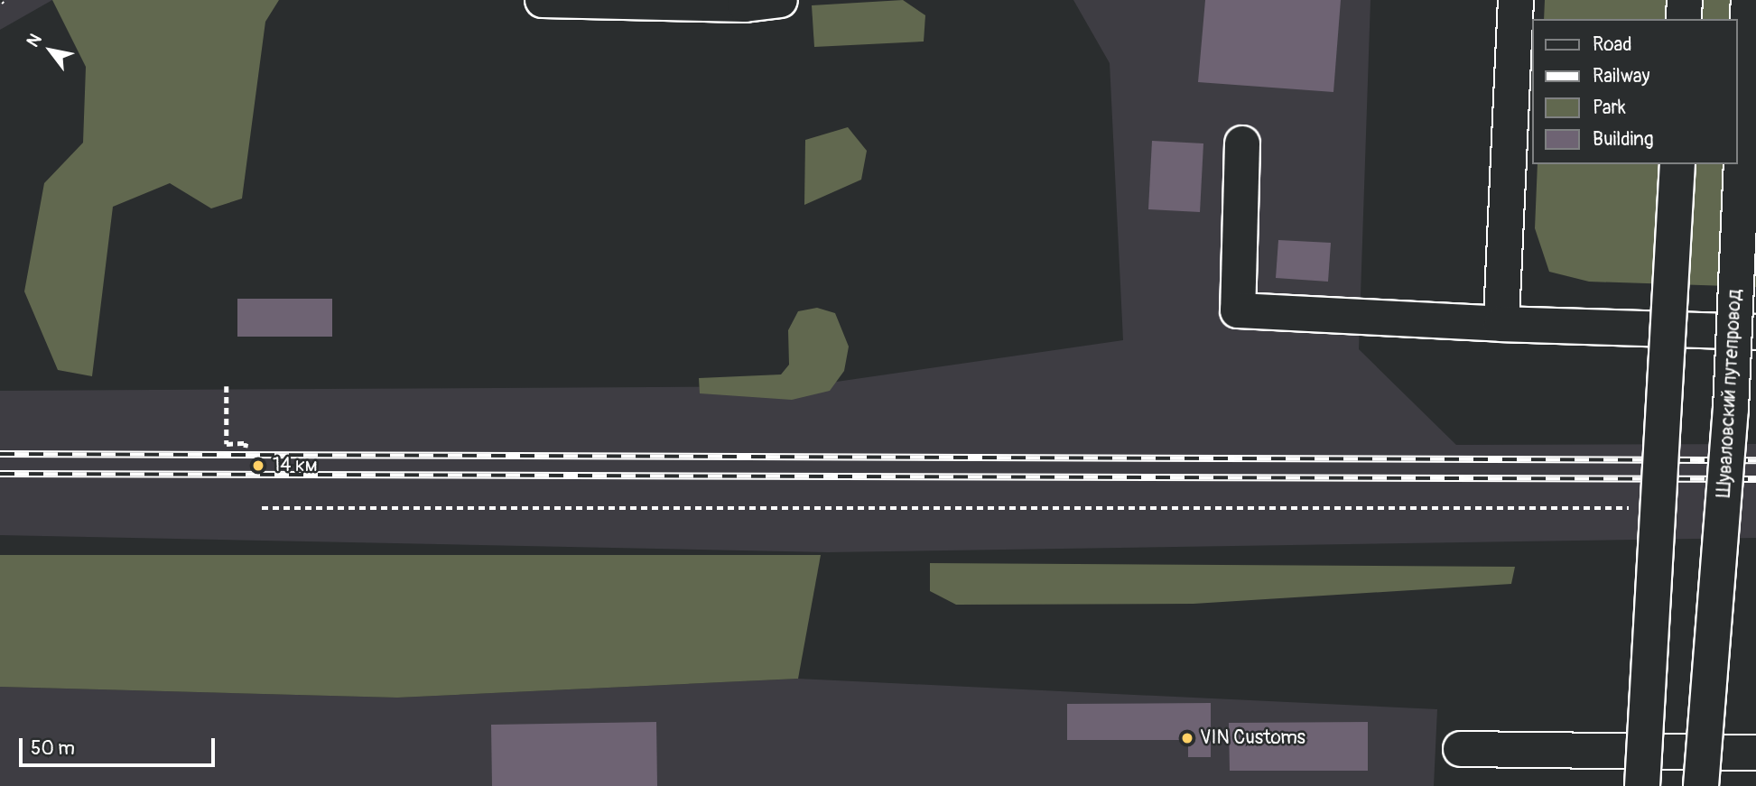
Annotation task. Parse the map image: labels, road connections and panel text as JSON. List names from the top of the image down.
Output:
{
  "streets": {
    "main road": ["Шуваловский путепровод"]
  },
  "places": ["14 км", "VIN Customs"],
  "legend": [
    "Road",
    "Railway",
    "Park",
    "Building"
  ],
  "scale_bar": "50 m",
  "north": "top left"
}
